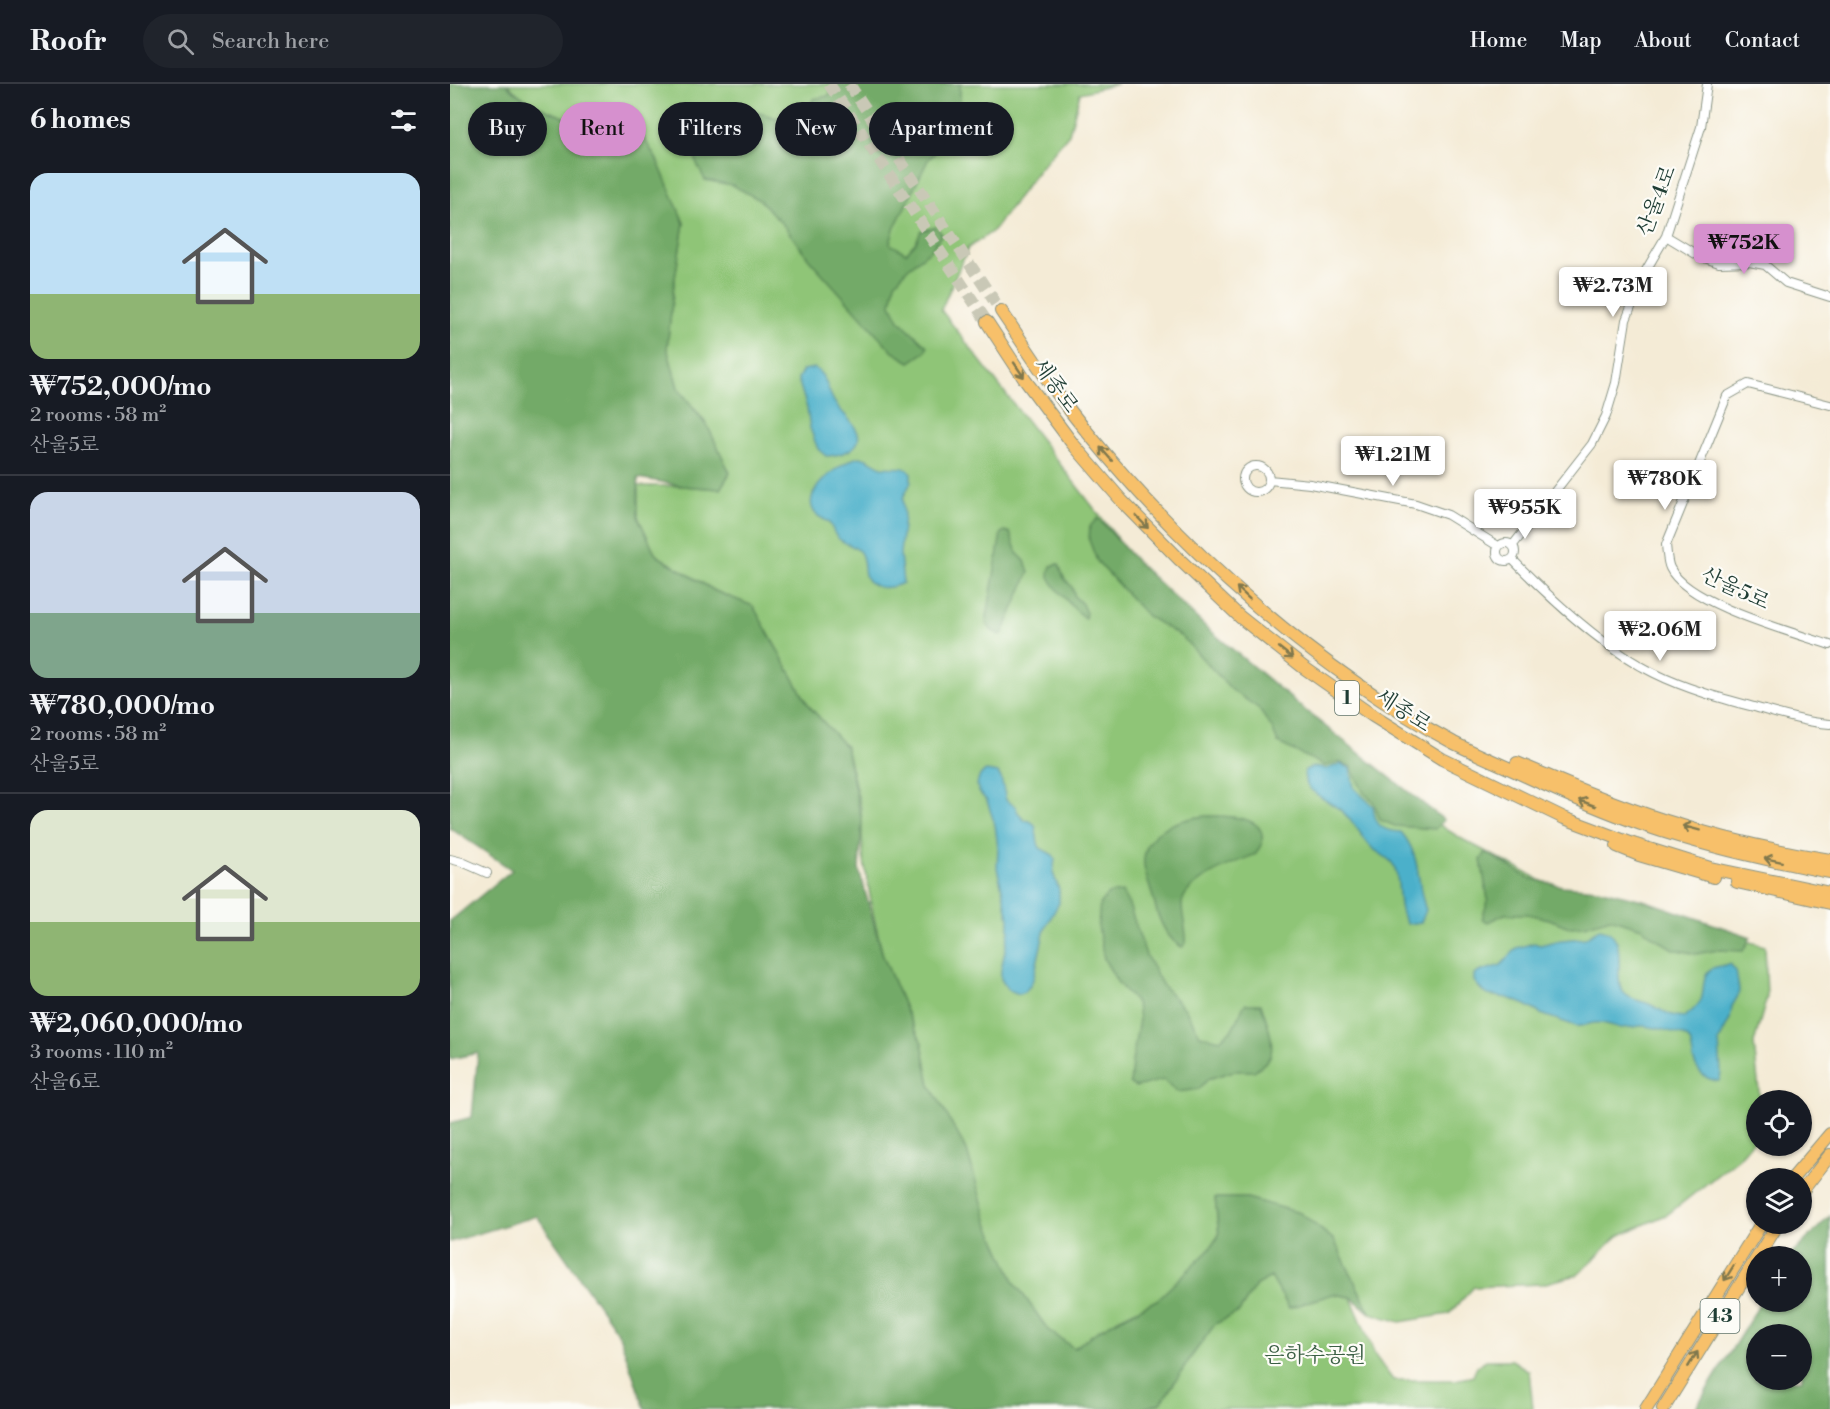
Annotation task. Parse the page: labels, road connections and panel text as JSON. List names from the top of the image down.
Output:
{
  "streets": {
    "highway": ["세종로", "1", "43"],
    "street": ["산울4로", "산울5로"]
  },
  "parks": ["은하수공원"],
  "page": {
    "header": "Roofr",
    "search": "Search here",
    "nav": [
      "Home",
      "Map",
      "About",
      "Contact"
    ],
    "heading": "6 homes",
    "chip": [
      "Buy",
      "Rent",
      "Filters",
      "New",
      "Apartment"
    ],
    "list": [
      {
        "name": "₩752,000/mo",
        "note": "2 rooms · 58 m² · 산울5로"
      },
      {
        "name": "₩780,000/mo",
        "note": "2 rooms · 58 m² · 산울5로"
      },
      {
        "name": "₩2,060,000/mo",
        "note": "3 rooms · 110 m² · 산울6로"
      }
    ],
    "price": [
      "₩752K",
      "₩2.73M",
      "₩1.21M",
      "₩780K",
      "₩955K",
      "₩2.06M"
    ],
    "map_buttons": ["+", "−"]
  }
}
